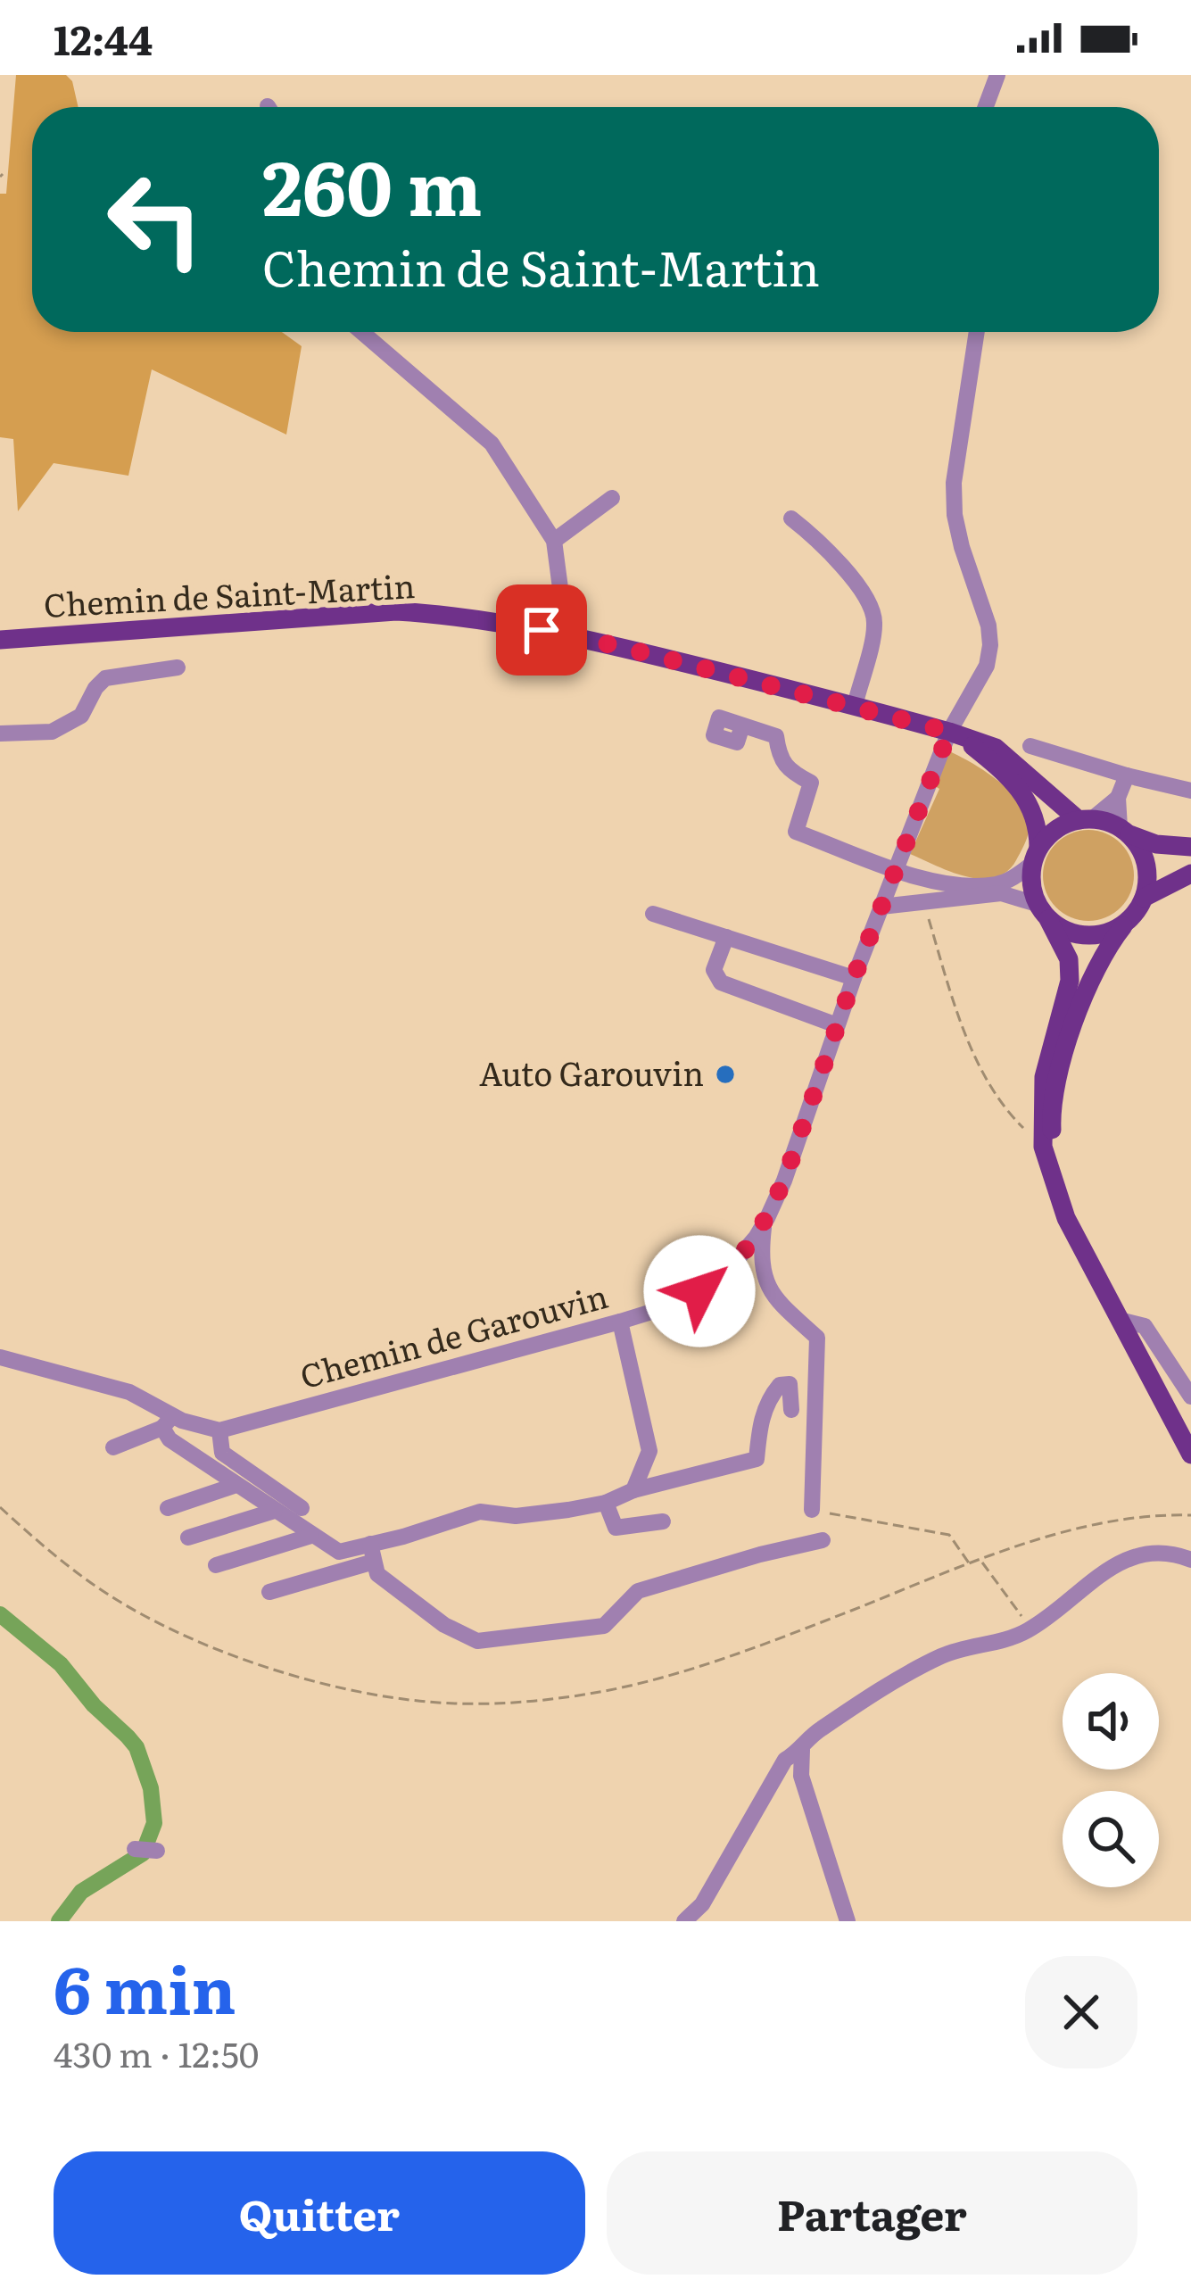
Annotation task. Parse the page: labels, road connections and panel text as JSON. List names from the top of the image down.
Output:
{
  "streets": {
    "main road": ["Chemin de Saint-Martin"],
    "street": ["Chemin de Garouvin"]
  },
  "crossings": [
    ["Chemin de Saint-Martin", "Chemin de Garouvin"]
  ],
  "places": ["Auto Garouvin"],
  "page": {
    "status": "12:44",
    "turn": ["260 m", "Chemin de Saint-Martin"],
    "heading": ["6 min", "430 m · 12:50"],
    "buttons": ["Quitter", "Partager"]
  }
}
